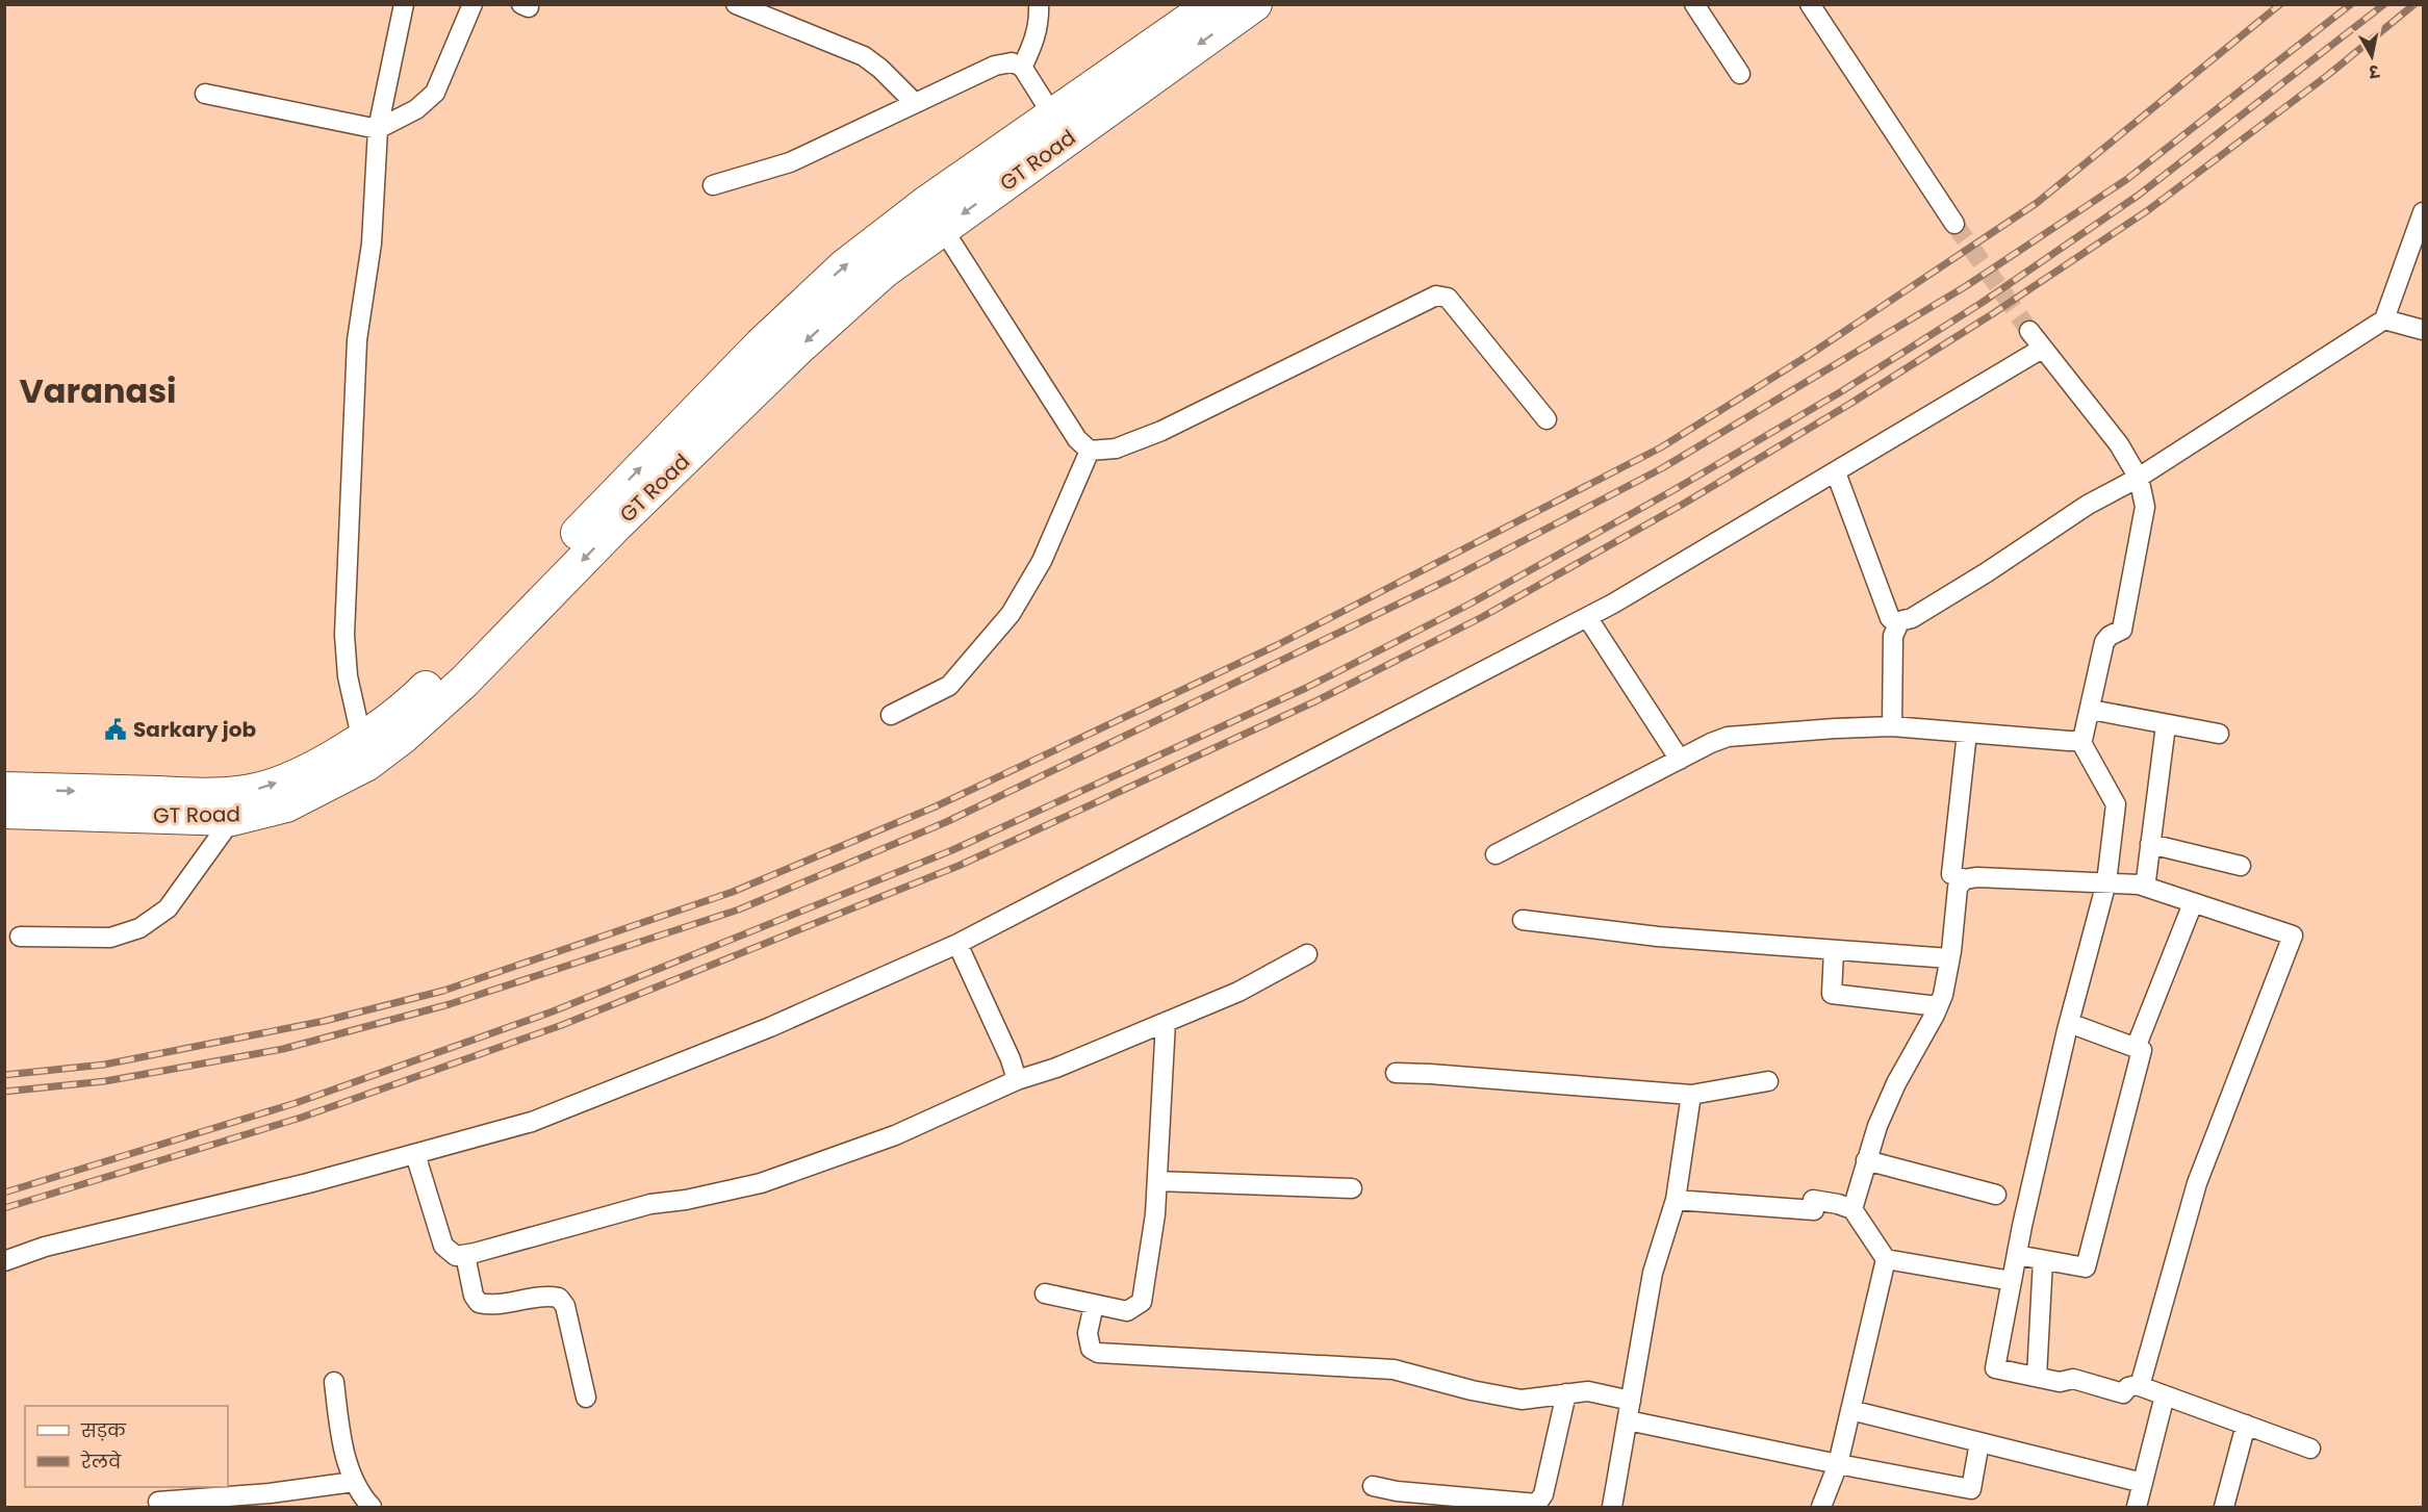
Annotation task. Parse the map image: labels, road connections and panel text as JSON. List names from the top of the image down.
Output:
{
  "streets": {
    "highway": ["GT Road"]
  },
  "districts": ["Varanasi"],
  "places": {
    "public building": ["Sarkary job"]
  },
  "legend": ["सड़क", "रेलवे"],
  "north": "bottom"
}
